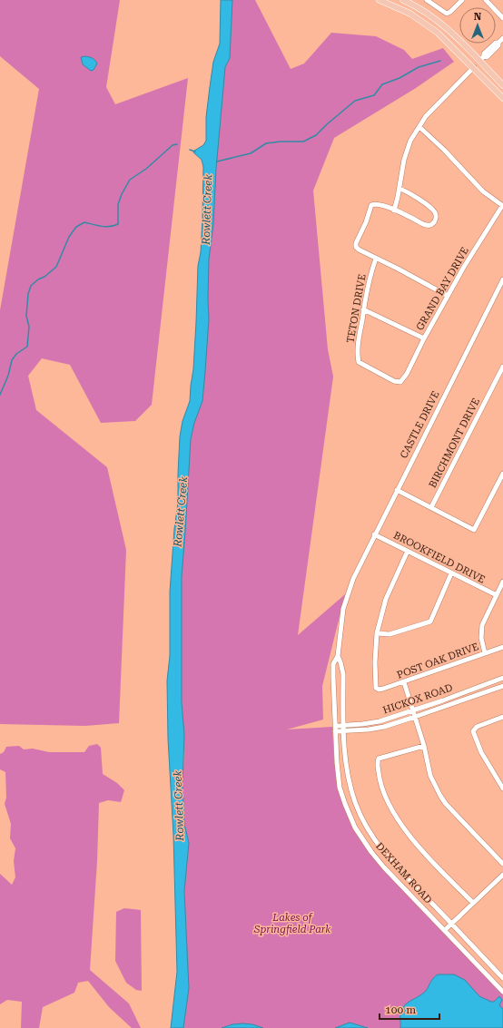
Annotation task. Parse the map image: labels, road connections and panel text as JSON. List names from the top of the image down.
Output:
{
  "streets": {
    "street": [
      "GRAND BAY DRIVE",
      "TETON DRIVE",
      "CASTLE DRIVE",
      "BIRCHMONT DRIVE",
      "BROOKFIELD DRIVE",
      "POST OAK DRIVE",
      "HICKOX ROAD",
      "DEXHAM ROAD"
    ]
  },
  "crossings": [
    ["GRAND BAY DRIVE", "TETON DRIVE"],
    ["CASTLE DRIVE", "BROOKFIELD DRIVE"],
    ["CASTLE DRIVE", "DEXHAM ROAD"],
    ["HICKOX ROAD", "DEXHAM ROAD"]
  ],
  "water": ["Rowlett Creek"],
  "parks": ["Lakes of Springfield Park"],
  "scale_bar": "100 m",
  "north": "top"
}
